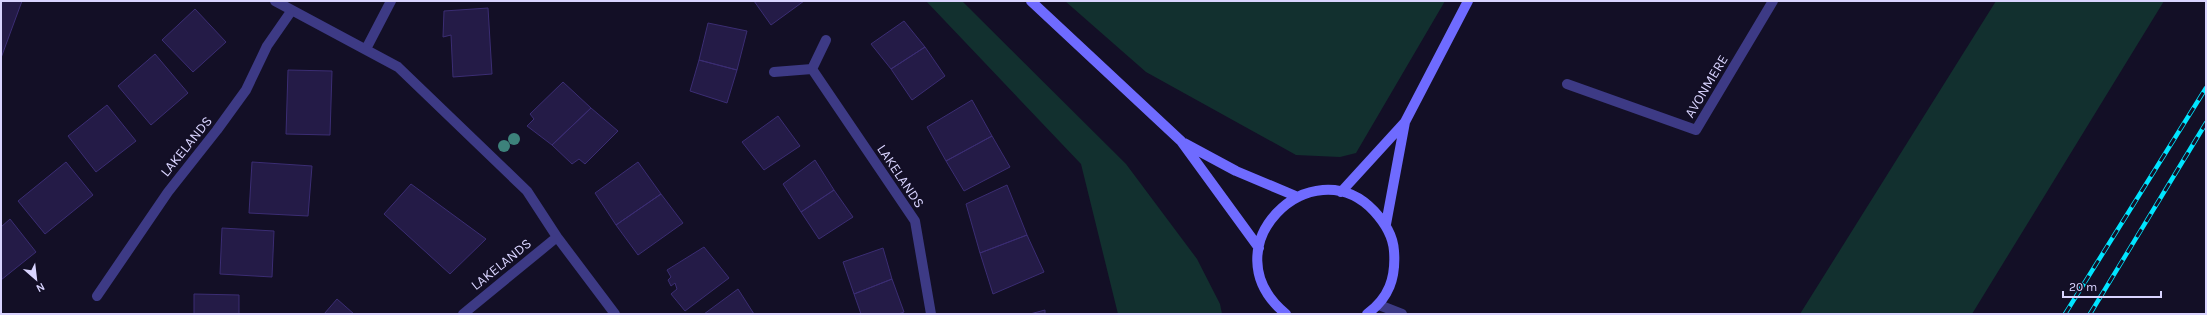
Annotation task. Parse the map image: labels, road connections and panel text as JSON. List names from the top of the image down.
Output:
{
  "streets": {
    "street": ["AVONMERE", "LAKELANDS"]
  },
  "scale_bar": "20 m",
  "north": "bottom right"
}
